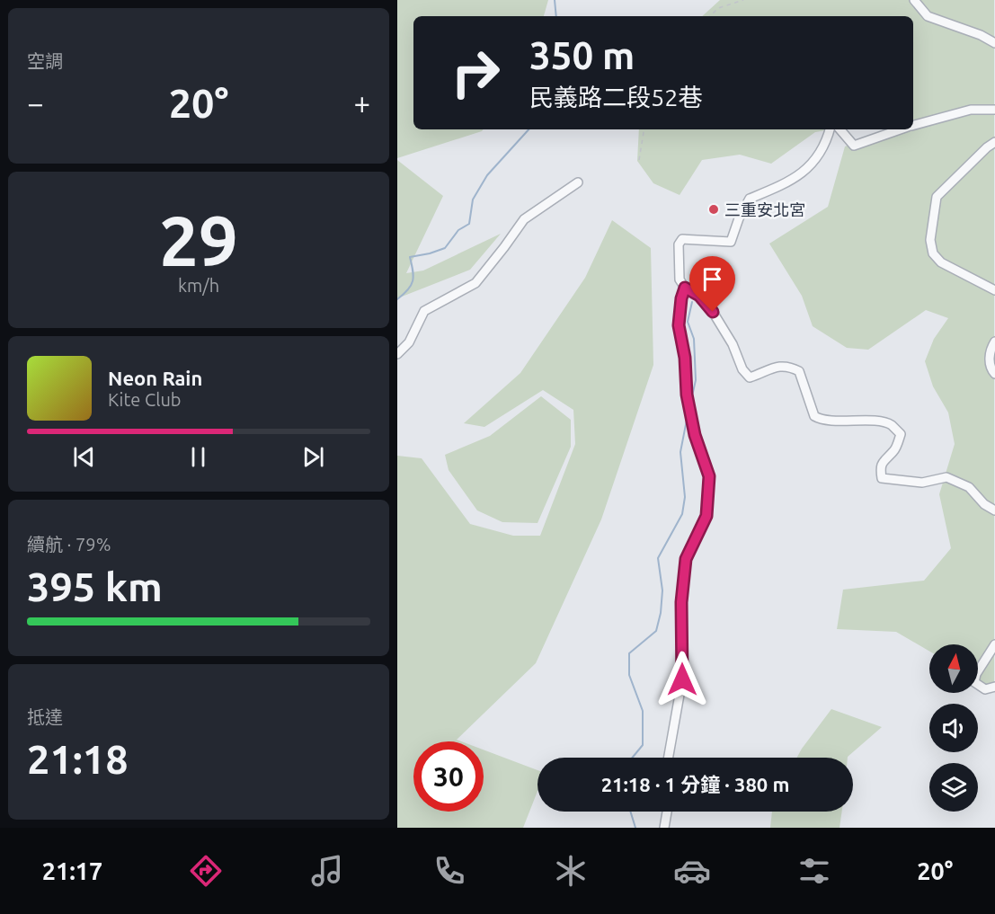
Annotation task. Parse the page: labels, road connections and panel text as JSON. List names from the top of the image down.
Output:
{
  "places": ["三重安北宮"],
  "north": "top",
  "page": {
    "tile": [
      "空調",
      ["29", "km/h"],
      ["續航 · 79%", "395 km"],
      ["抵達", "21:18"]
    ],
    "turn": ["350 m", "民義路二段52巷"],
    "heat": ["−", "20°", "+"],
    "song": ["Neon Rain", "Kite Club"],
    "limit": "30",
    "trip": "21:18 · 1 分鐘 · 380 m",
    "tabs": ["21:17", "20°"]
  }
}
